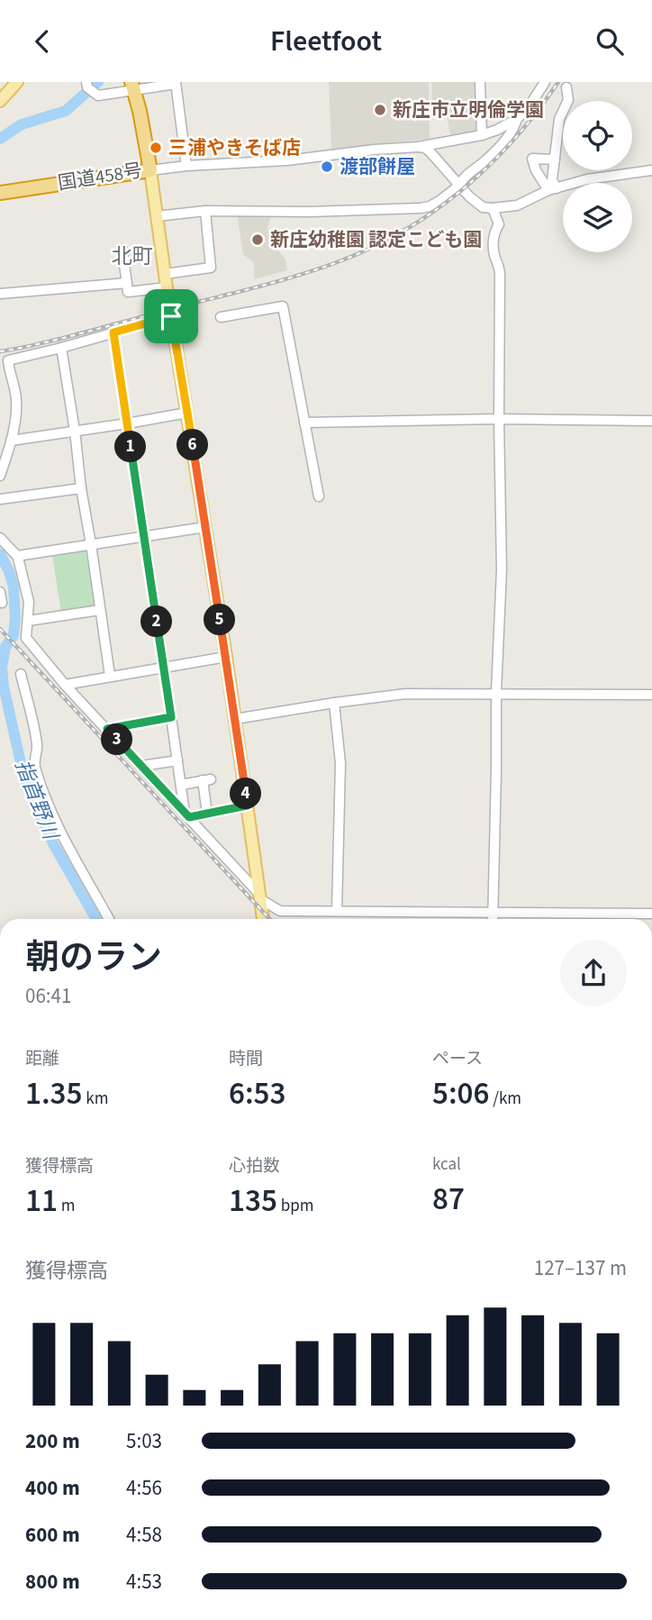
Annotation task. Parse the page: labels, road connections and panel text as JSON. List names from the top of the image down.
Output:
{
  "streets": {
    "highway": ["国道458号"]
  },
  "districts": ["北町"],
  "water": ["指首野川"],
  "places": [
    "新庄市立明倫学園",
    "三浦やきそば店",
    "渡部餅屋",
    "新庄幼稚園 認定こども園"
  ],
  "page": {
    "header": "Fleetfoot",
    "pins": [
      "6",
      "1",
      "5",
      "2",
      "3",
      "4"
    ],
    "heading": ["朝のラン", "06:41"],
    "stats": [
      ["距離", "1.35 km"],
      ["時間", "6:53"],
      ["ペース", "5:06 /km"],
      ["獲得標高", "11 m"],
      ["心拍数", "135 bpm"],
      ["kcal", "87"]
    ],
    "chart": ["獲得標高", "127–137 m"],
    "list": [
      {
        "name": "200 m",
        "note": "5:03"
      },
      {
        "name": "400 m",
        "note": "4:56"
      },
      {
        "name": "600 m",
        "note": "4:58"
      },
      {
        "name": "800 m",
        "note": "4:53"
      }
    ]
  }
}
